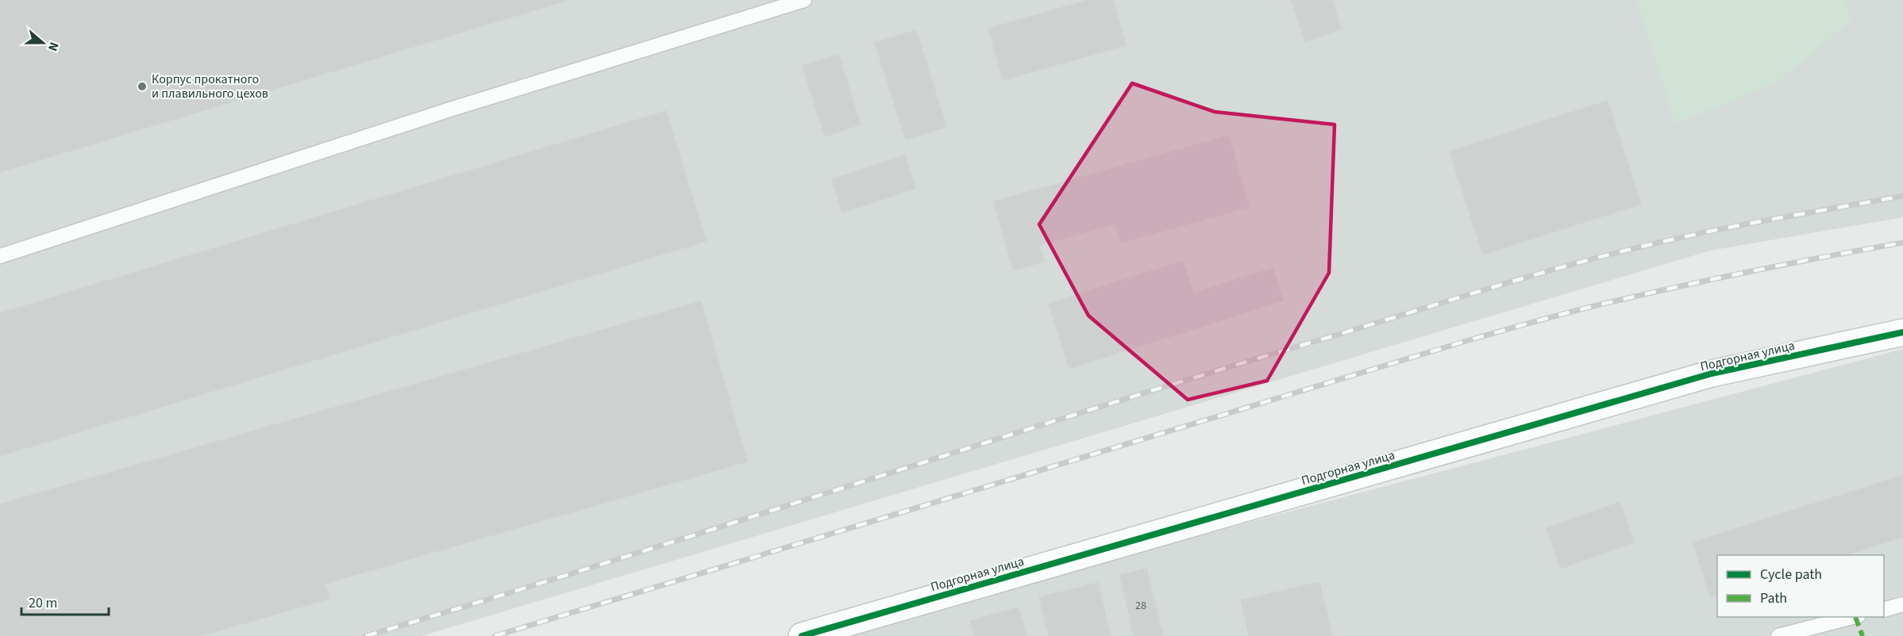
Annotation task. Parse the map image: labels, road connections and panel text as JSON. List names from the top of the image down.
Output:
{
  "streets": {
    "street": ["Подгорная улица"]
  },
  "places": ["Корпус прокатного и плавильного цехов"],
  "house_numbers": ["28"],
  "legend": ["Cycle path", "Path"],
  "scale_bar": "20 m",
  "north": "right"
}
